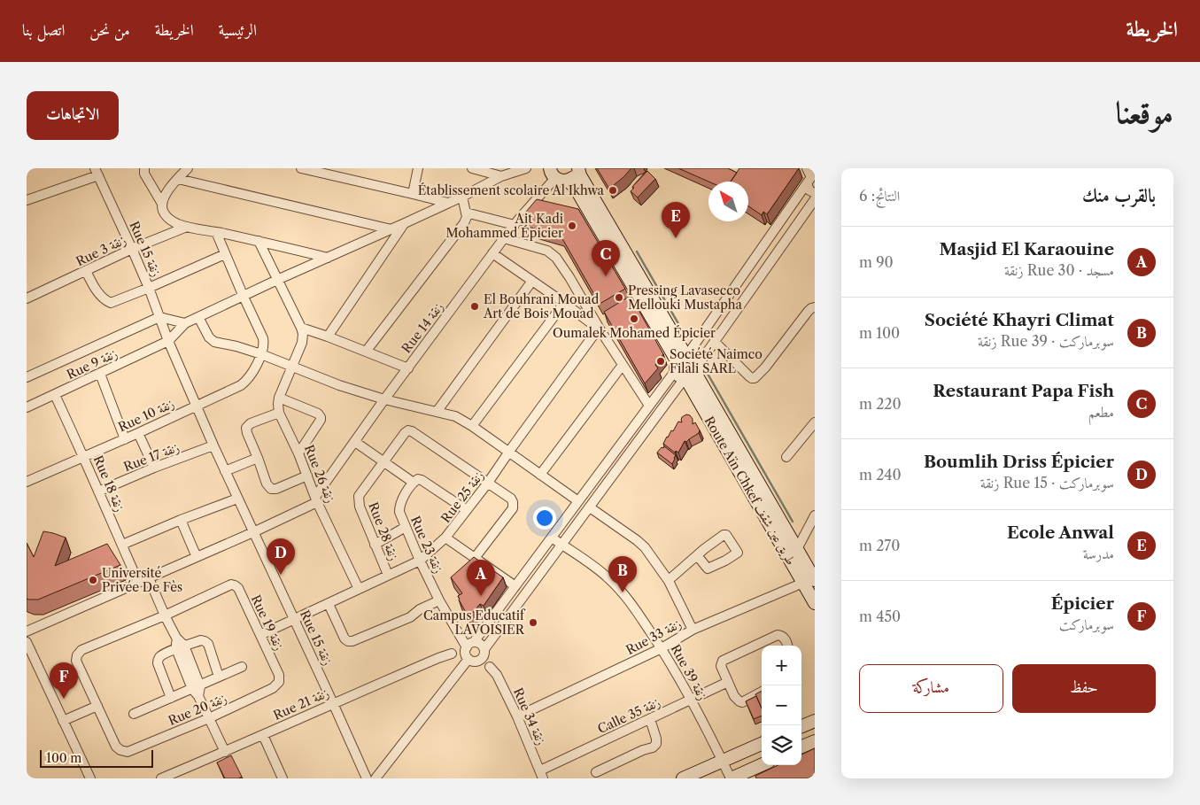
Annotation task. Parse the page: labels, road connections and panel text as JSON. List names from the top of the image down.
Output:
{
  "streets": {
    "main road": ["Route Aïn Chkef طريق عين شقف"],
    "street": [
      "Rue 15 زنقة",
      "Rue 3 زنقة",
      "Rue 14 زنقة",
      "Rue 9 زنقة",
      "Rue 10 زنقة",
      "Rue 17 زنقة",
      "Rue 26 زنقة",
      "Rue 18 زنقة",
      "Rue 25 زنقة",
      "Rue 28 زنقة",
      "Rue 23 زنقة",
      "Rue 19 زنقة",
      "Rue 33 زنقة",
      "Rue 39 زنقة",
      "Rue 21 زنقة",
      "Rue 20 زنقة",
      "Calle 35 زنقة",
      "Rue 34 زنقة"
    ]
  },
  "crossings": [
    ["Rue 15 زنقة", "Rue 3 زنقة"],
    ["Rue 15 زنقة", "Rue 14 زنقة"],
    ["Rue 15 زنقة", "Rue 9 زنقة"],
    ["Rue 15 زنقة", "Rue 25 زنقة"],
    ["Rue 15 زنقة", "Rue 21 زنقة"],
    ["Rue 14 زنقة", "Rue 26 زنقة"],
    ["Rue 14 زنقة", "Rue 18 زنقة"],
    ["Rue 9 زنقة", "Rue 18 زنقة"],
    ["Rue 10 زنقة", "Rue 18 زنقة"],
    ["Rue 17 زنقة", "Rue 18 زنقة"],
    ["Rue 26 زنقة", "Rue 25 زنقة"],
    ["Route Aïn Chkef طريق عين شقف", "Rue 33 زنقة"],
    ["Rue 25 زنقة", "Rue 28 زنقة"],
    ["Rue 25 زنقة", "Rue 23 زنقة"],
    ["Rue 23 زنقة", "Rue 21 زنقة"],
    ["Rue 23 زنقة", "Rue 34 زنقة"],
    ["Rue 19 زنقة", "Rue 20 زنقة"],
    ["Rue 33 زنقة", "Rue 39 زنقة"],
    ["Rue 33 زنقة", "Rue 34 زنقة"],
    ["Rue 39 زنقة", "Calle 35 زنقة"],
    ["Rue 21 زنقة", "Rue 34 زنقة"],
    ["Calle 35 زنقة", "Rue 34 زنقة"]
  ],
  "places": [
    "Établissement scolaire Al Ikhwa",
    "Ait Kadi Mohammed Épicier",
    "Pressing Lavasecco Mellouki Mustapha",
    "El Bouhrani Mouad Art de Bois Mouad",
    "Oumalek Mohamed Épicier",
    "Société Naimco Filali SARL",
    "Université Privée De Fès",
    "Campus Educatif LAVOISIER"
  ],
  "scale_bar": "100 m",
  "north": "top left",
  "page": {
    "header": "الخريطة",
    "nav": [
      "الرئيسية",
      "الخريطة",
      "من نحن",
      "اتصل بنا"
    ],
    "title": "موقعنا",
    "buttons": [
      "الاتجاهات",
      ["حفظ", "مشاركة"]
    ],
    "heading": ["بالقرب منك", "النتائج: 6"],
    "pins": [
      "E",
      "C",
      "D",
      "B",
      "A",
      "F"
    ],
    "list": [
      {
        "mark": "A",
        "name": "Masjid El Karaouine",
        "note": "مسجد · Rue 30 زنقة",
        "value": "90 m"
      },
      {
        "mark": "B",
        "name": "Société Khayri Climat",
        "note": "سوبرماركت · Rue 39 زنقة",
        "value": "100 m"
      },
      {
        "mark": "C",
        "name": "Restaurant Papa Fish",
        "note": "مطعم",
        "value": "220 m"
      },
      {
        "mark": "D",
        "name": "Boumlih Driss Épicier",
        "note": "سوبرماركت · Rue 15 زنقة",
        "value": "240 m"
      },
      {
        "mark": "E",
        "name": "Ecole Anwal",
        "note": "مدرسة",
        "value": "270 m"
      },
      {
        "mark": "F",
        "name": "Épicier",
        "note": "سوبرماركت",
        "value": "450 m"
      }
    ],
    "map_buttons": ["+", "−"],
    "scale": "100 m"
  }
}
